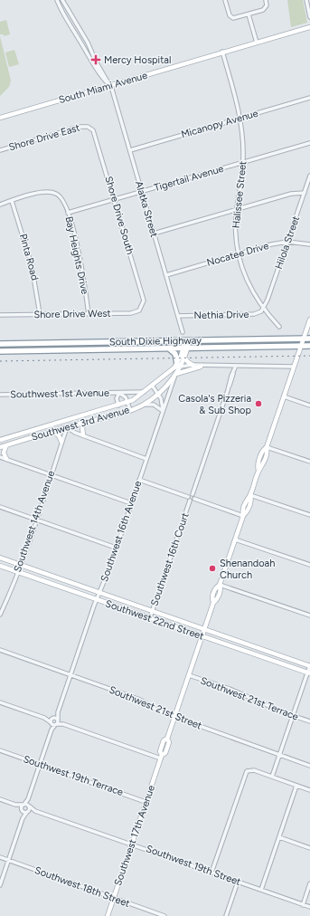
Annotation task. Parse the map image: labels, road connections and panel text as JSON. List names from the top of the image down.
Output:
{
  "streets": {
    "highway": ["South Dixie Highway"],
    "main road": [
      "South Miami Avenue",
      "Southwest 3rd Avenue",
      "Southwest 16th Avenue",
      "Southwest 22nd Street",
      "Southwest 17th Avenue"
    ],
    "street": [
      "Micanopy Avenue",
      "Shore Drive East",
      "Tigertail Avenue",
      "Halissee Street",
      "Alatka Street",
      "Shore Drive South",
      "Hilola Street",
      "Nocatee Drive",
      "Bay Heights Drive",
      "Pinta Road",
      "Shore Drive West",
      "Nethia Drive",
      "Southwest 1st Avenue",
      "Southwest 14th Avenue",
      "Southwest 16th Court",
      "Southwest 21st Terrace",
      "Southwest 21st Street",
      "Southwest 19th Terrace",
      "Southwest 19th Street",
      "Southwest 18th Street"
    ]
  },
  "crossings": [
    ["South Miami Avenue", "Halissee Street"],
    ["South Miami Avenue", "Alatka Street"],
    ["Micanopy Avenue", "Halissee Street"],
    ["Micanopy Avenue", "Alatka Street"],
    ["Shore Drive East", "Shore Drive South"],
    ["Tigertail Avenue", "Halissee Street"],
    ["Tigertail Avenue", "Alatka Street"],
    ["Tigertail Avenue", "Shore Drive South"],
    ["Tigertail Avenue", "Bay Heights Drive"],
    ["Halissee Street", "Hilola Street"],
    ["Halissee Street", "Nocatee Drive"],
    ["Halissee Street", "Nethia Drive"],
    ["Alatka Street", "Nocatee Drive"],
    ["Alatka Street", "Nethia Drive"],
    ["Shore Drive South", "Shore Drive West"],
    ["Hilola Street", "Nocatee Drive"],
    ["Hilola Street", "Nethia Drive"],
    ["Bay Heights Drive", "Pinta Road"],
    ["Bay Heights Drive", "Shore Drive West"],
    ["Pinta Road", "Shore Drive West"],
    ["South Dixie Highway", "Southwest 16th Avenue"],
    ["South Dixie Highway", "Southwest 17th Avenue"],
    ["Southwest 1st Avenue", "Southwest 3rd Avenue"],
    ["Southwest 3rd Avenue", "Southwest 14th Avenue"],
    ["Southwest 3rd Avenue", "Southwest 16th Avenue"],
    ["Southwest 14th Avenue", "Southwest 22nd Street"],
    ["Southwest 16th Avenue", "Southwest 22nd Street"],
    ["Southwest 16th Avenue", "Southwest 21st Street"],
    ["Southwest 16th Court", "Southwest 22nd Street"],
    ["Southwest 22nd Street", "Southwest 17th Avenue"],
    ["Southwest 21st Terrace", "Southwest 17th Avenue"],
    ["Southwest 21st Street", "Southwest 17th Avenue"],
    ["Southwest 19th Terrace", "Southwest 17th Avenue"],
    ["Southwest 17th Avenue", "Southwest 19th Street"],
    ["Southwest 17th Avenue", "Southwest 18th Street"]
  ],
  "places": {
    "health": ["Mercy Hospital"],
    "other": ["Casola's Pizzeria & Sub Shop", "Shenandoah Church"]
  }
}
